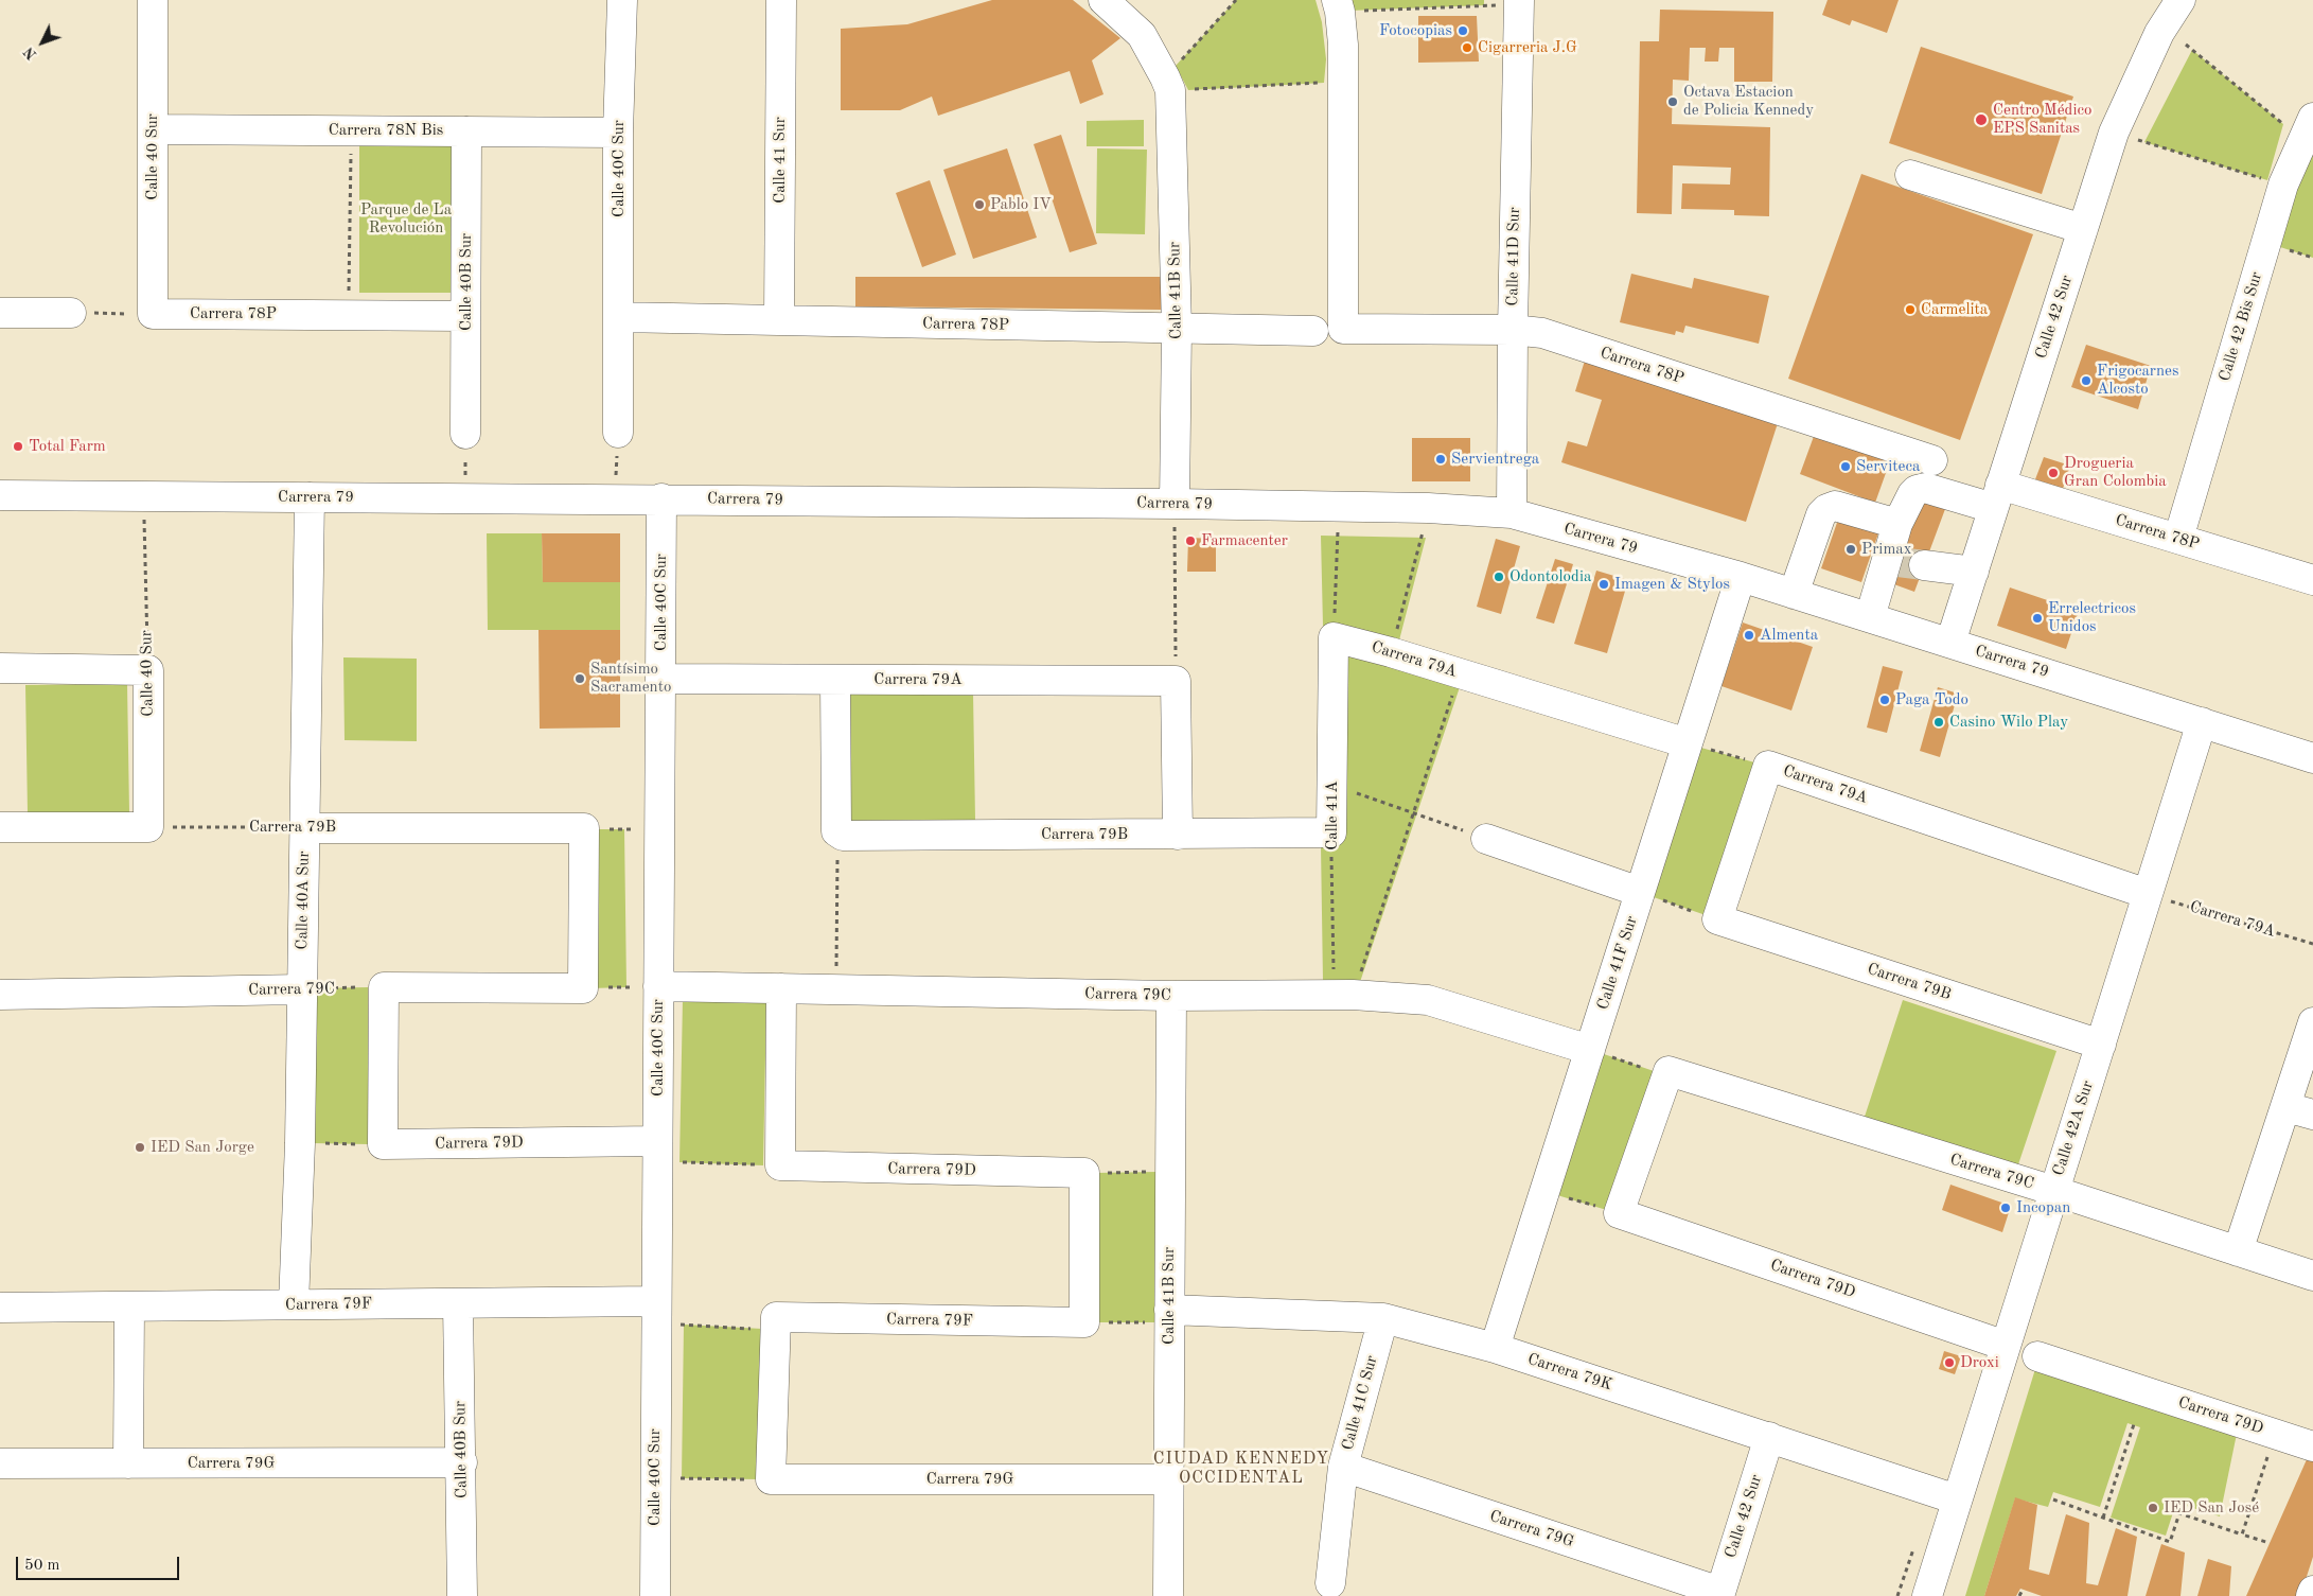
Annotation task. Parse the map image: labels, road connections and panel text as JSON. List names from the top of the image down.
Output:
{
  "streets": {
    "street": [
      "Carrera 78N Bis",
      "Calle 40 Sur",
      "Calle 41 Sur",
      "Calle 40C Sur",
      "Calle 41D Sur",
      "Calle 40B Sur",
      "Calle 41B Sur",
      "Carrera 78P",
      "Calle 42 Sur",
      "Calle 42 Bis Sur",
      "Carrera 79",
      "Carrera 79A",
      "Calle 41A",
      "Carrera 79B",
      "Calle 40A Sur",
      "Calle 41F Sur",
      "Carrera 79C",
      "Calle 42A Sur",
      "Carrera 79D",
      "Carrera 79F",
      "Carrera 79K",
      "Calle 41C Sur",
      "Carrera 79G"
    ]
  },
  "crossings": [
    ["Carrera 78N Bis", "Calle 40 Sur"],
    ["Carrera 78N Bis", "Calle 40C Sur"],
    ["Carrera 78N Bis", "Calle 40B Sur"],
    ["Calle 40 Sur", "Carrera 78P"],
    ["Calle 40 Sur", "Carrera 79B"],
    ["Calle 41 Sur", "Carrera 78P"],
    ["Calle 40C Sur", "Carrera 78P"],
    ["Calle 40C Sur", "Carrera 79"],
    ["Calle 40C Sur", "Carrera 79A"],
    ["Calle 40C Sur", "Carrera 79C"],
    ["Calle 40C Sur", "Carrera 79D"],
    ["Calle 40C Sur", "Carrera 79F"],
    ["Calle 41D Sur", "Carrera 78P"],
    ["Calle 41D Sur", "Carrera 79"],
    ["Calle 40B Sur", "Carrera 78P"],
    ["Calle 40B Sur", "Carrera 79F"],
    ["Calle 40B Sur", "Carrera 79G"],
    ["Calle 41B Sur", "Carrera 78P"],
    ["Calle 41B Sur", "Carrera 79"],
    ["Calle 41B Sur", "Carrera 79C"],
    ["Calle 41B Sur", "Carrera 79K"],
    ["Calle 41B Sur", "Carrera 79G"],
    ["Carrera 78P", "Calle 42 Sur"],
    ["Carrera 78P", "Calle 42 Bis Sur"],
    ["Carrera 78P", "Carrera 79"],
    ["Calle 42 Sur", "Carrera 79"],
    ["Calle 42 Sur", "Carrera 79K"],
    ["Calle 42 Sur", "Carrera 79G"],
    ["Carrera 79", "Calle 40A Sur"],
    ["Carrera 79", "Calle 41F Sur"],
    ["Carrera 79", "Calle 42A Sur"],
    ["Carrera 79A", "Calle 41A"],
    ["Carrera 79A", "Calle 41F Sur"],
    ["Carrera 79A", "Calle 42A Sur"],
    ["Calle 41A", "Carrera 79B"],
    ["Calle 41A", "Carrera 79C"],
    ["Carrera 79B", "Calle 40A Sur"],
    ["Carrera 79B", "Carrera 79C"],
    ["Carrera 79B", "Calle 42A Sur"],
    ["Calle 40A Sur", "Carrera 79C"],
    ["Calle 40A Sur", "Carrera 79F"],
    ["Calle 41F Sur", "Carrera 79C"],
    ["Calle 41F Sur", "Carrera 79K"],
    ["Carrera 79C", "Calle 42A Sur"],
    ["Calle 42A Sur", "Carrera 79D"],
    ["Calle 42A Sur", "Carrera 79K"],
    ["Carrera 79K", "Calle 41C Sur"],
    ["Calle 41C Sur", "Carrera 79G"]
  ],
  "districts": ["CIUDAD KENNEDY OCCIDENTAL"],
  "parks": ["Parque de La Revolución"],
  "places": [
    "Fotocopias",
    "Cigarreria J.G",
    "Octava Estacion de Policia Kennedy",
    "Centro Médico EPS Sanitas",
    "Pablo IV",
    "Carmelita",
    "Frigocarnes Alcosto",
    "Total Farm",
    "Servientrega",
    "Serviteca",
    "Drogueria Gran Colombia",
    "Farmacenter",
    "Primax",
    "Odontolodia",
    "Imagen & Stylos",
    "Errelectricos Unidos",
    "Almenta",
    "Santísimo Sacramento",
    "Paga Todo",
    "Casino Wilo Play",
    "IED San Jorge",
    "Incopan",
    "Droxi",
    "IED San José"
  ],
  "scale_bar": "50 m",
  "north": "bottom left"
}
